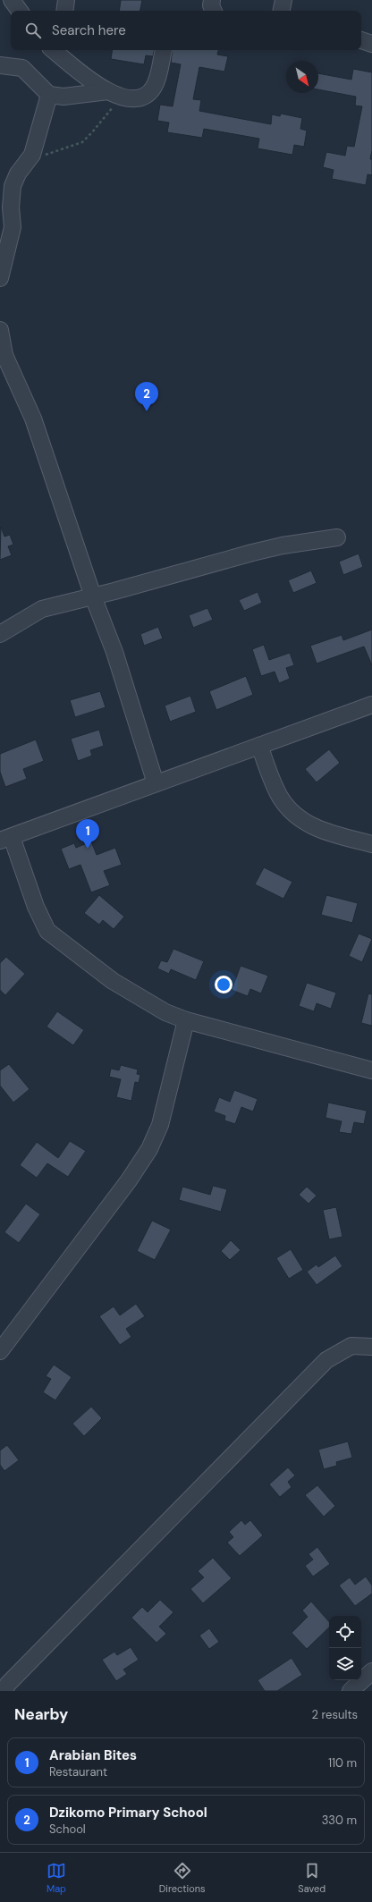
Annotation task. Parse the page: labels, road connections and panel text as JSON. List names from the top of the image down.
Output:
{
  "north": "bottom right",
  "page": {
    "search": "Search here",
    "pins": ["2", "1"],
    "heading": ["Nearby", "2 results"],
    "list": [
      {
        "mark": "1",
        "name": "Arabian Bites",
        "note": "Restaurant",
        "value": "110 m"
      },
      {
        "mark": "2",
        "name": "Dzikomo Primary School",
        "note": "School",
        "value": "330 m"
      }
    ],
    "nav": ["Map", "Directions", "Saved"]
  }
}
